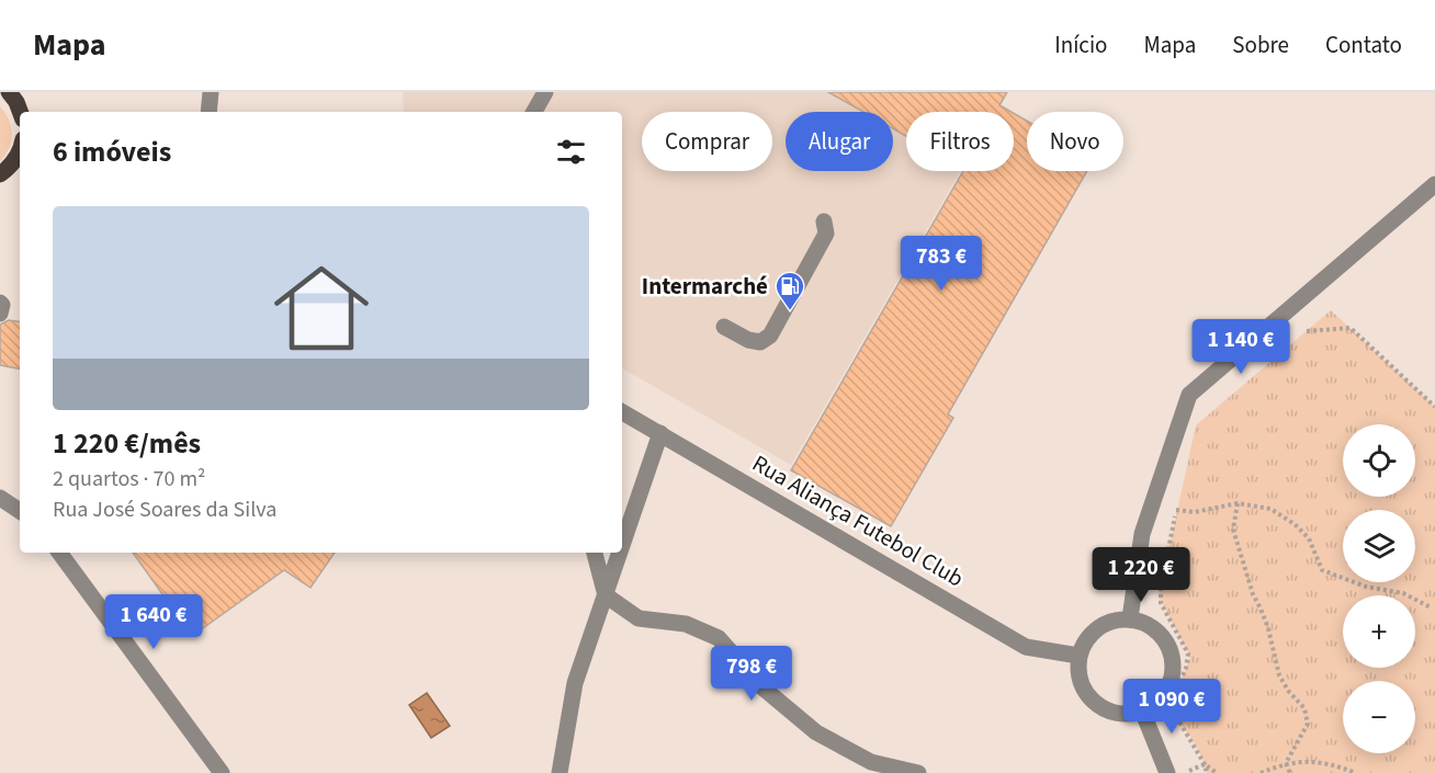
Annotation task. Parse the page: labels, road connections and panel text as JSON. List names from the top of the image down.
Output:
{
  "streets": {
    "street": ["Rua Aliança Futebol Club"]
  },
  "places": {
    "fuel station": ["Intermarché"]
  },
  "page": {
    "header": "Mapa",
    "nav": [
      "Início",
      "Mapa",
      "Sobre",
      "Contato"
    ],
    "chip": [
      "Comprar",
      "Alugar",
      "Filtros",
      "Novo"
    ],
    "heading": "6 imóveis",
    "list": [
      {
        "name": "1 220 €/mês",
        "note": "2 quartos · 70 m² · Rua José Soares da Silva"
      }
    ],
    "price": [
      "783 €",
      "1 140 €",
      "1 220 €",
      "1 640 €",
      "798 €",
      "1 090 €"
    ],
    "map_buttons": ["+", "−"]
  }
}
